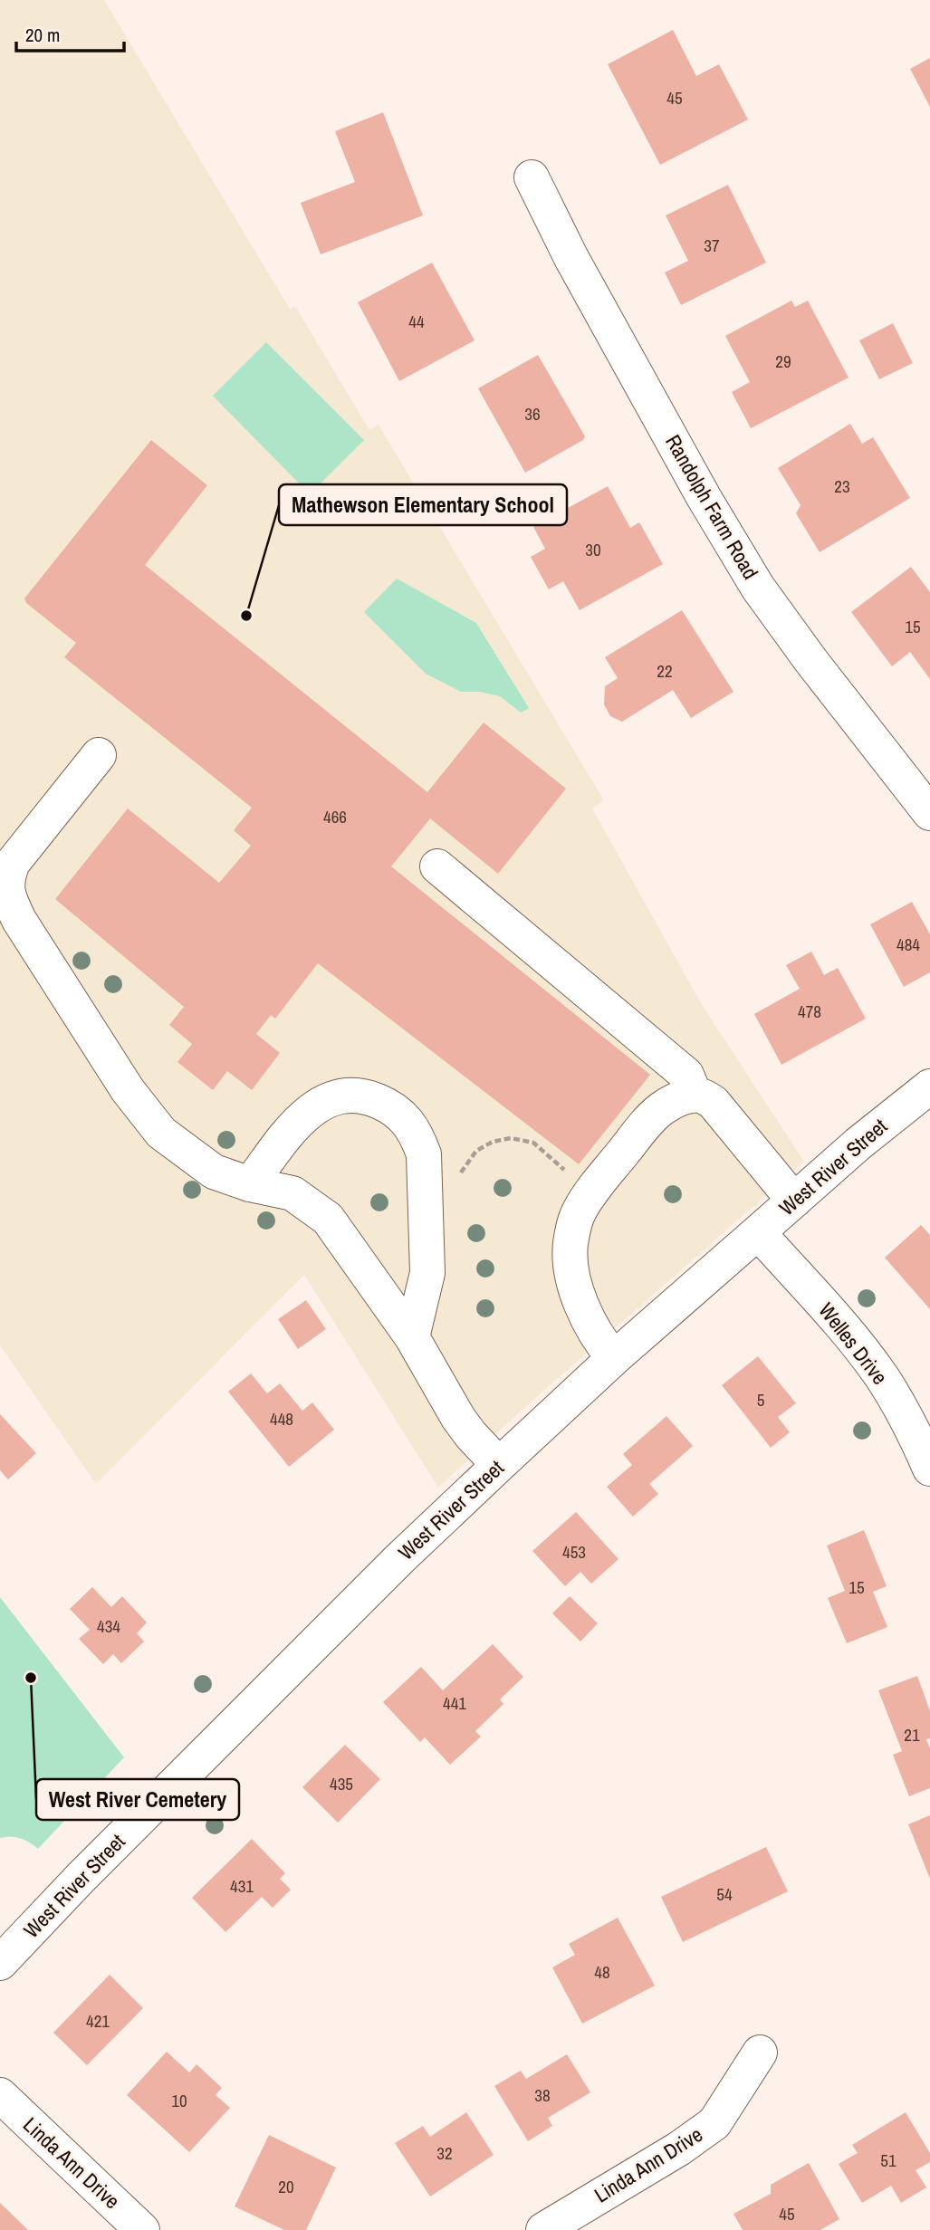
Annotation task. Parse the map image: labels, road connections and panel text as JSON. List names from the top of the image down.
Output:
{
  "streets": {
    "street": [
      "Randolph Farm Road",
      "West River Street",
      "Welles Drive",
      "Linda Ann Drive"
    ]
  },
  "crossings": [
    ["West River Street", "Welles Drive"]
  ],
  "places": ["Mathewson Elementary School", "West River Cemetery"],
  "house_numbers": [
    "45",
    "37",
    "44",
    "29",
    "36",
    "23",
    "30",
    "15",
    "22",
    "466",
    "484",
    "478",
    "5",
    "448",
    "453",
    "15",
    "434",
    "441",
    "21",
    "435",
    "431",
    "54",
    "48",
    "421",
    "38",
    "10",
    "32",
    "51",
    "20",
    "45"
  ],
  "scale_bar": "20 m"
}
